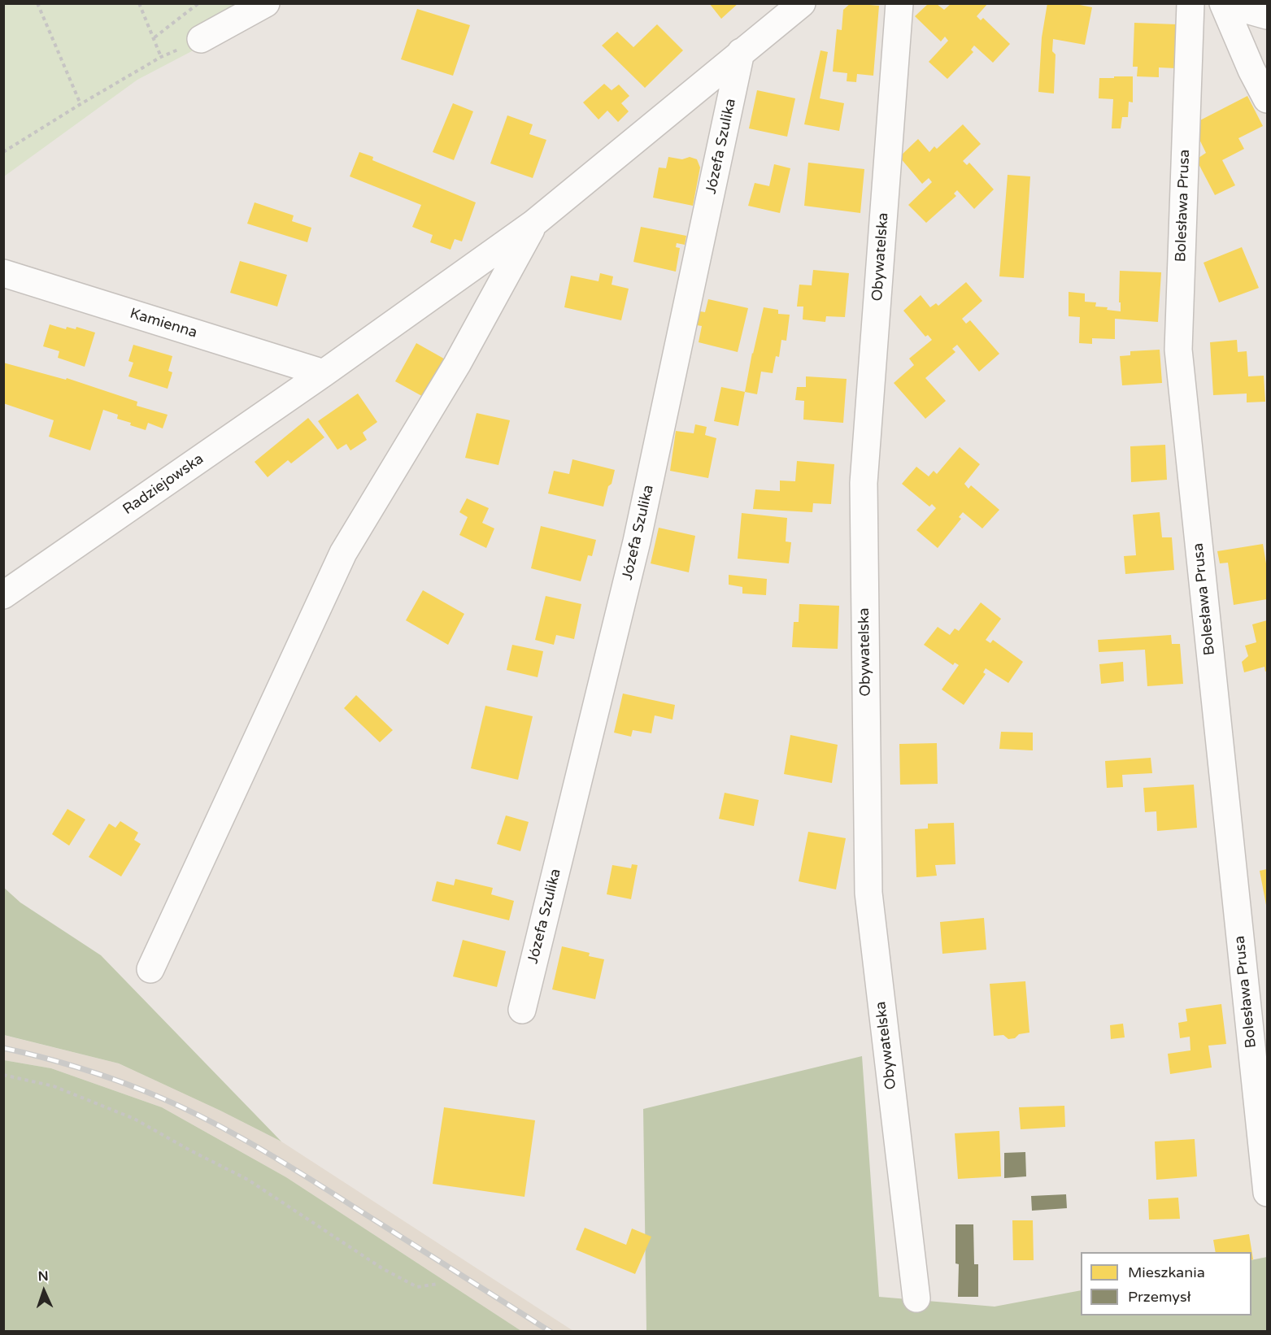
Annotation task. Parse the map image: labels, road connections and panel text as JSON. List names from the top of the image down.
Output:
{
  "streets": {
    "street": [
      "Józefa Szulika",
      "Bolesława Prusa",
      "Obywatelska",
      "Kamienna",
      "Radziejowska"
    ]
  },
  "crossings": [
    ["Kamienna", "Radziejowska"]
  ],
  "legend": ["Mieszkania", "Przemysł"],
  "north": "top"
}
